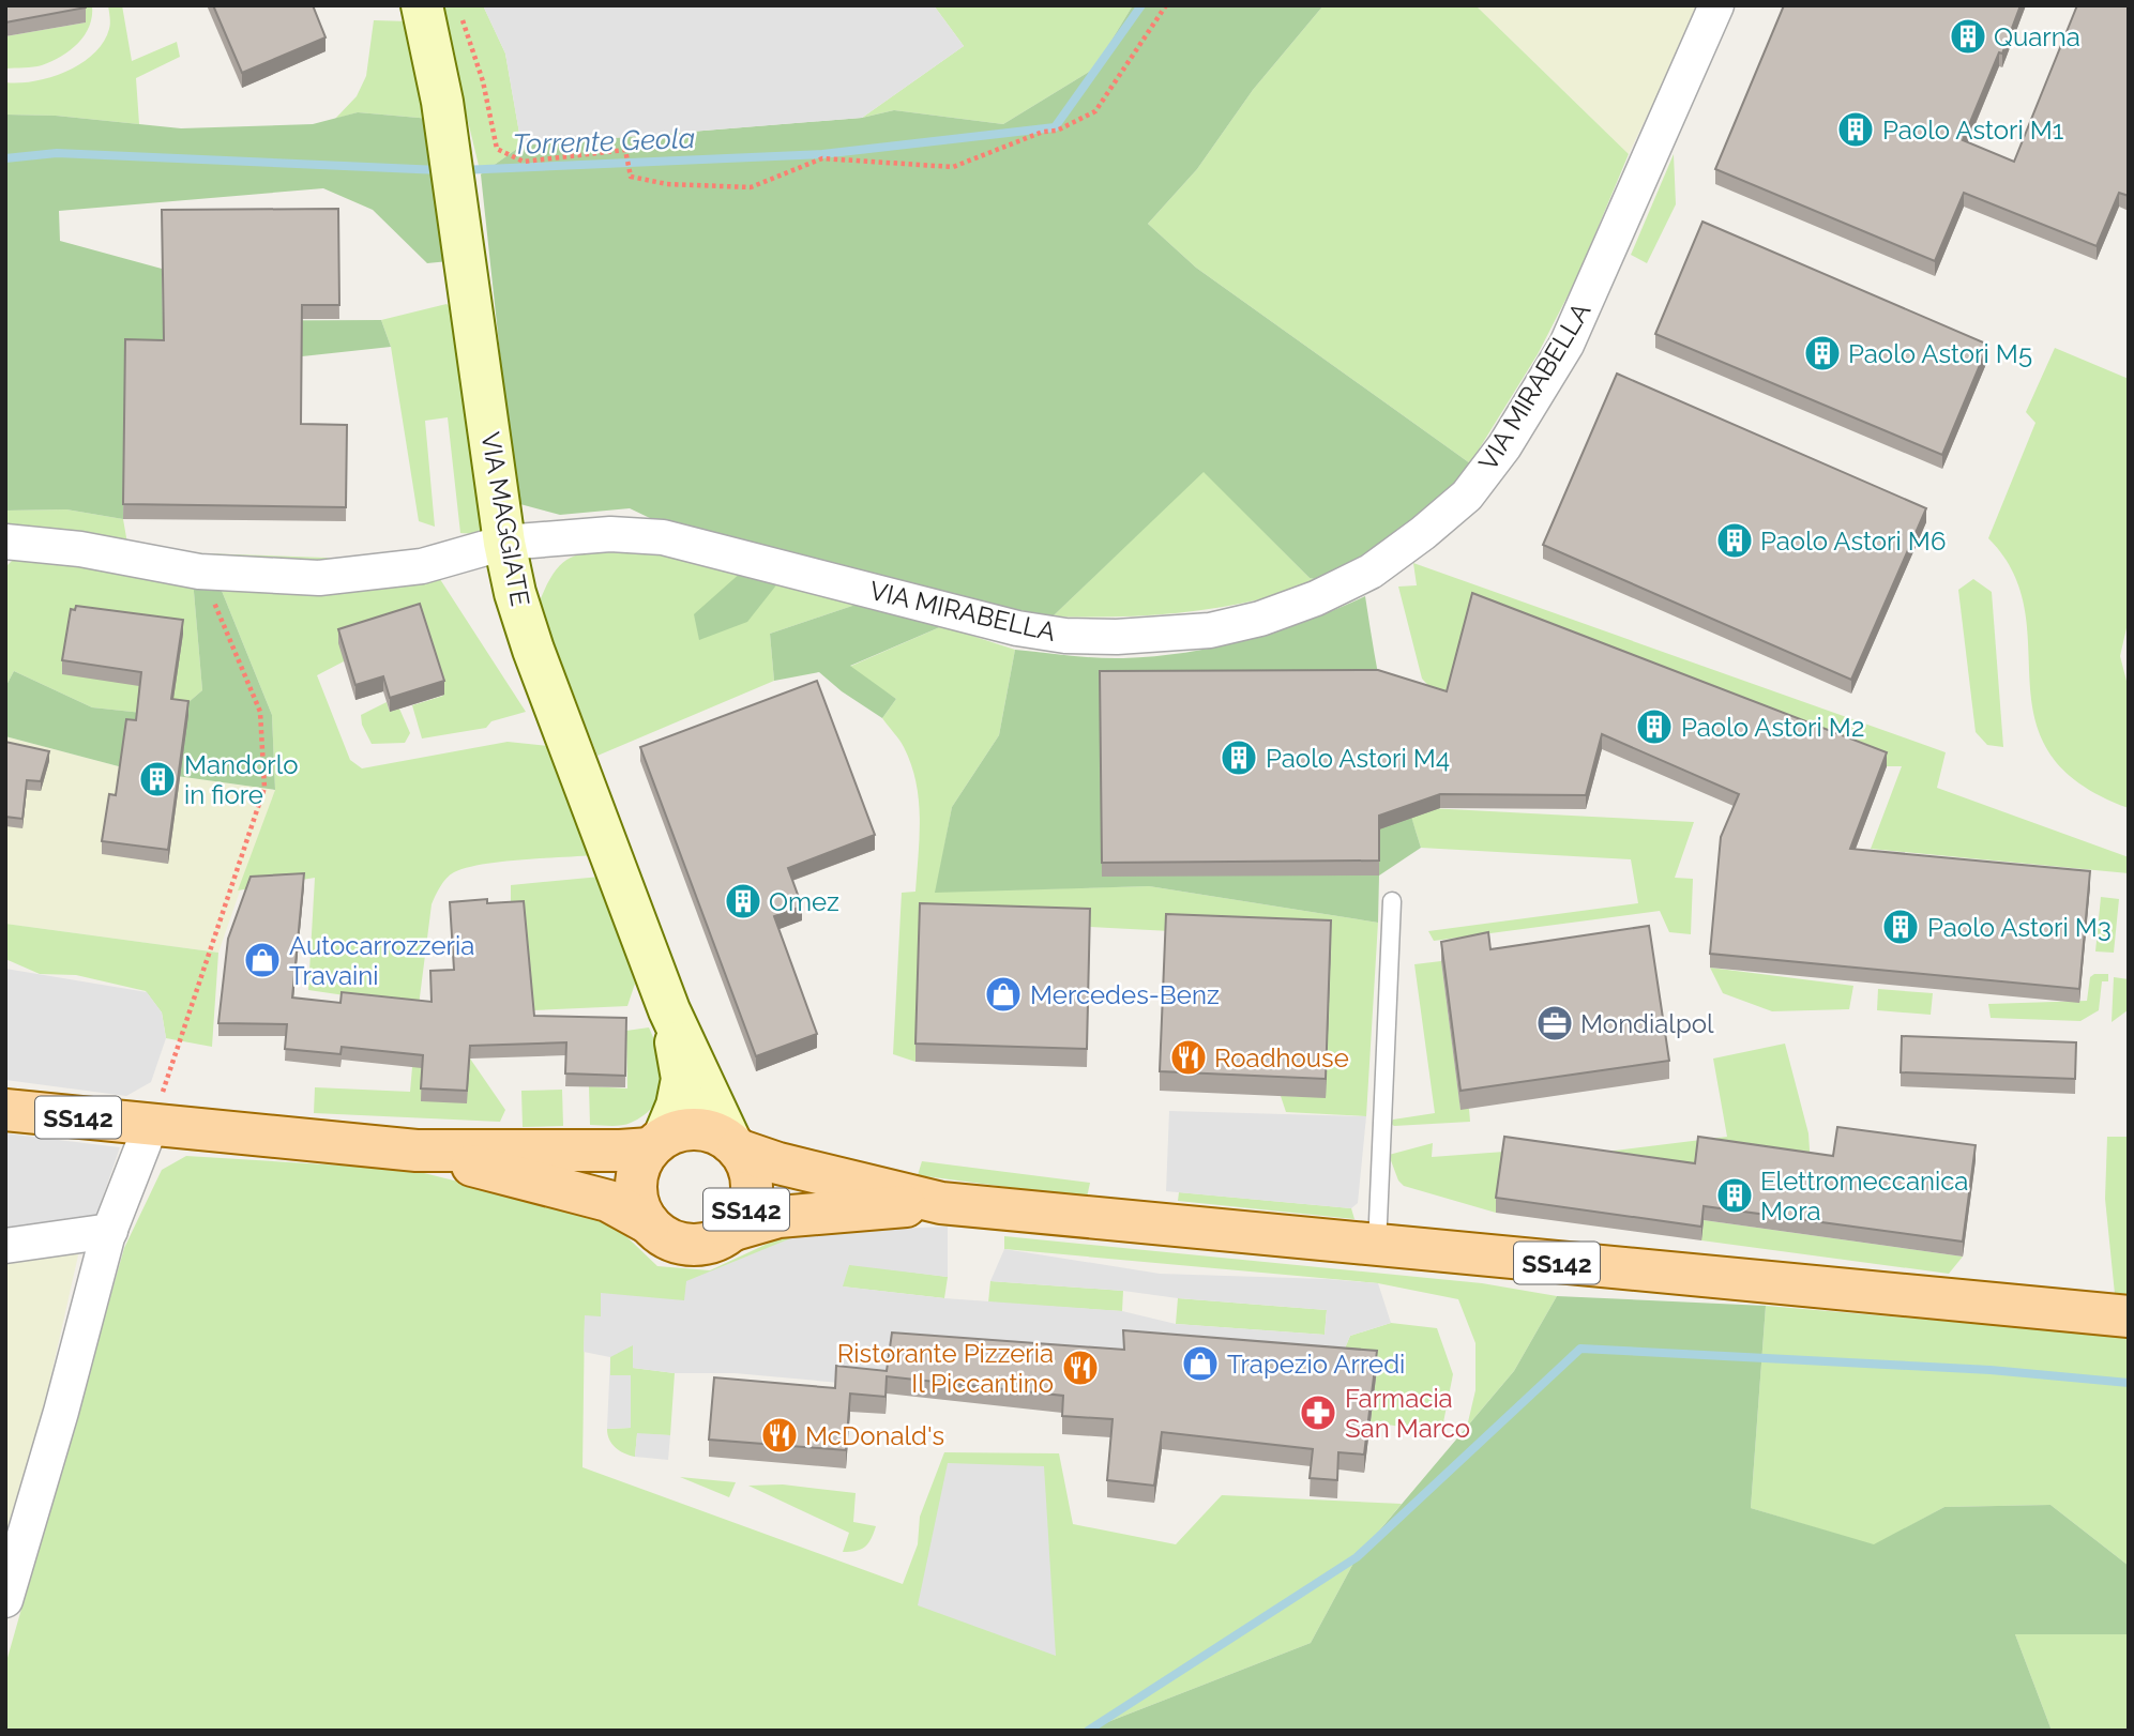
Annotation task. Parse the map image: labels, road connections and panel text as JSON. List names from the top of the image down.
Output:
{
  "streets": {
    "main road": ["SS142"],
    "street": ["VIA MIRABELLA", "VIA MAGGIATE"]
  },
  "crossings": [
    ["VIA MIRABELLA", "VIA MAGGIATE"],
    ["VIA MAGGIATE", "SS142"]
  ],
  "water": ["Torrente Geola"],
  "places": {
    "building": [
      "Quarna",
      "Paolo Astori M1",
      "Paolo Astori M5",
      "Paolo Astori M6",
      "Paolo Astori M2",
      "Paolo Astori M4",
      "Mandorlo in fiore",
      "Omez",
      "Paolo Astori M3",
      "Elettromeccanica Mora"
    ],
    "shop": ["Autocarrozzeria Travaini", "Mercedes-Benz", "Trapezio Arredi"],
    "office": ["Mondialpol"],
    "restaurant": ["Roadhouse", "Ristorante Pizzeria Il Piccantino", "McDonald's"],
    "pharmacy": ["Farmacia San Marco"]
  }
}
